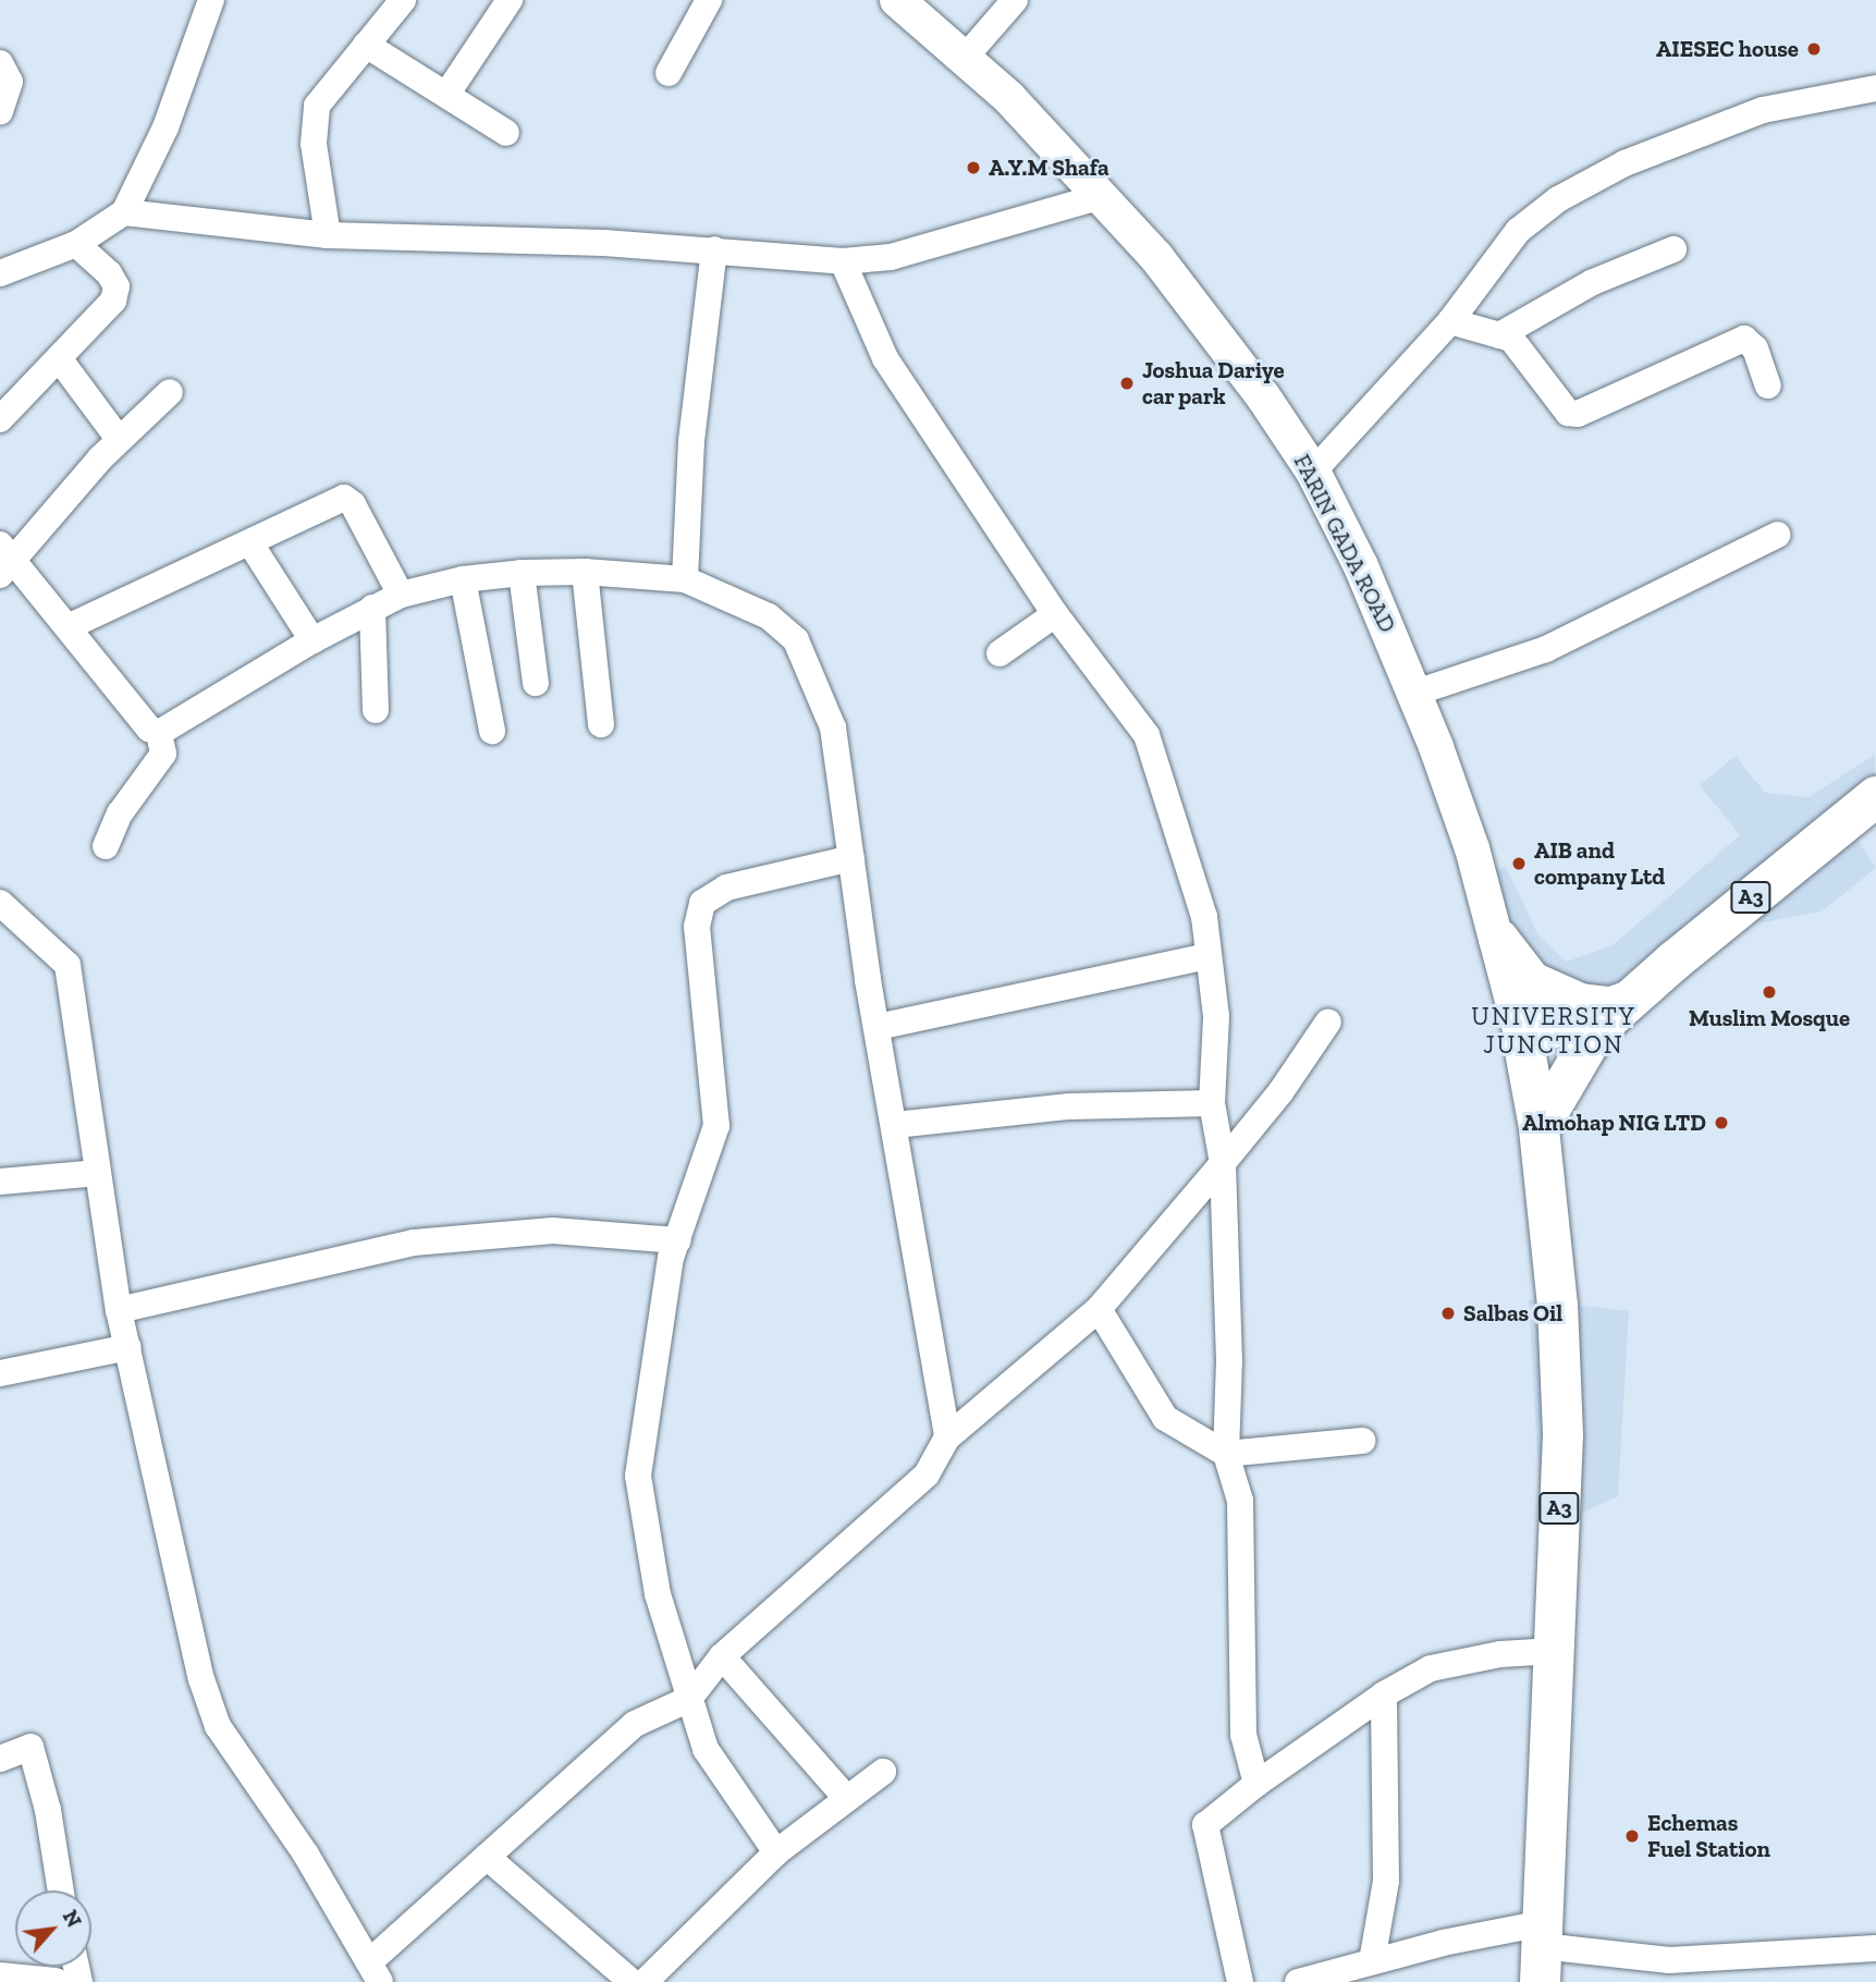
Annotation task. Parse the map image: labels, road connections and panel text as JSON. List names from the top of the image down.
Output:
{
  "streets": {
    "highway": ["A3"],
    "main road": ["FARIN GADA ROAD"]
  },
  "crossings": [
    ["FARIN GADA ROAD", "A3"]
  ],
  "districts": ["UNIVERSITY JUNCTION"],
  "places": [
    "AIESEC house",
    "A.Y.M Shafa",
    "Joshua Dariye car park",
    "AIB and company Ltd",
    "Muslim Mosque",
    "Almohap NIG LTD",
    "Salbas Oil",
    "Echemas Fuel Station"
  ],
  "north": "top right"
}
